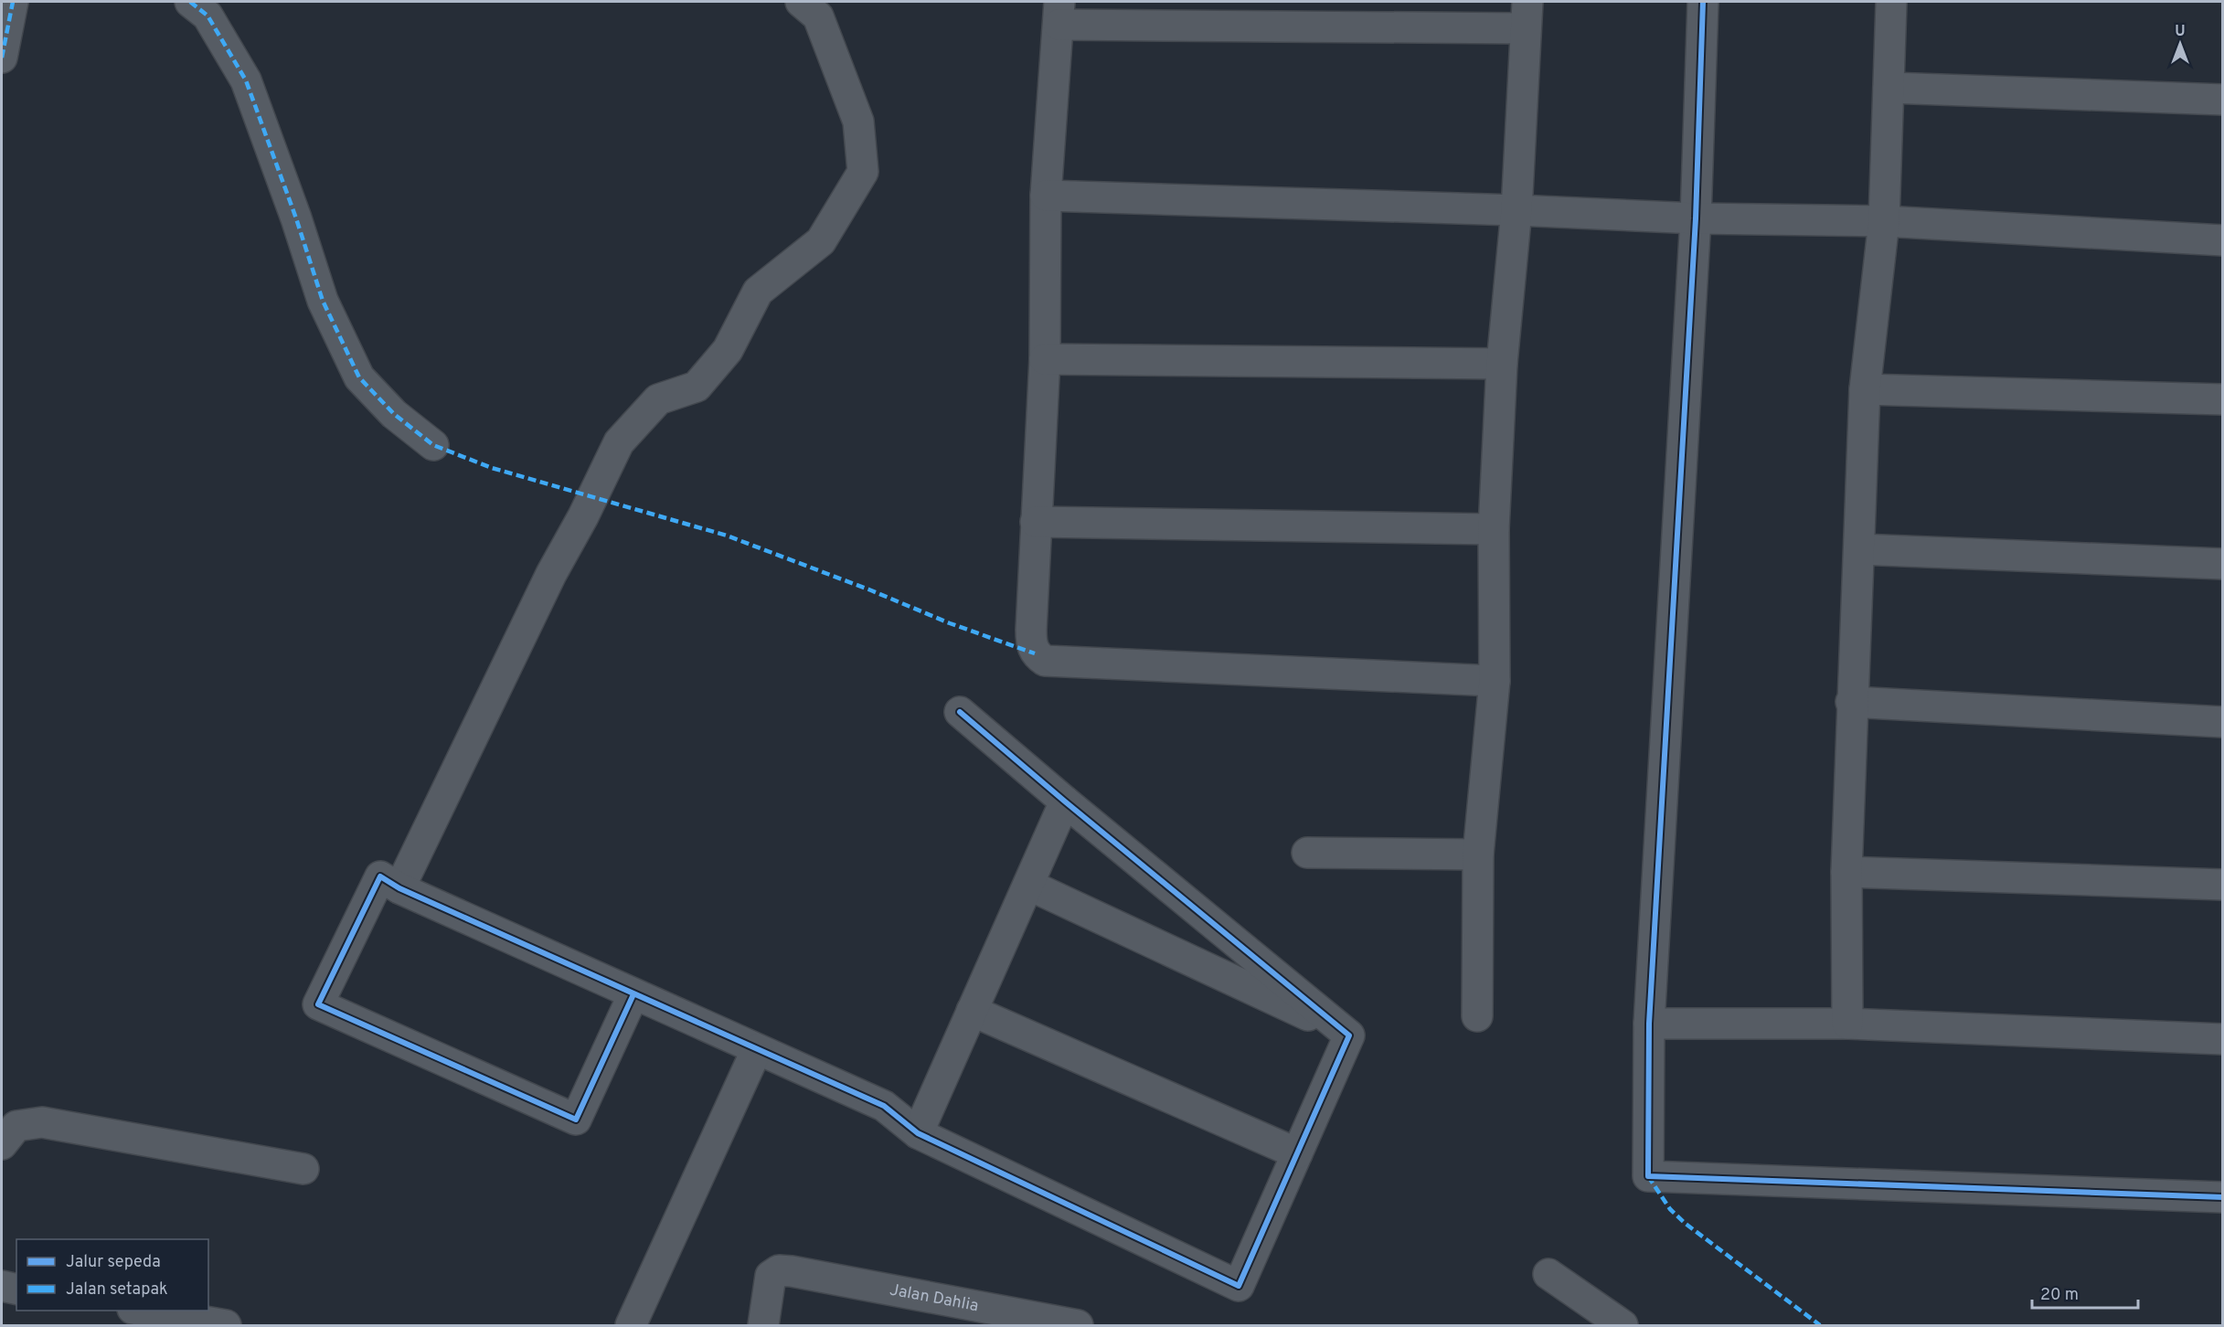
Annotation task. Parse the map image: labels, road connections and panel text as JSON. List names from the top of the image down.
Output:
{
  "streets": {
    "street": ["Jalan Dahlia"]
  },
  "legend": ["Jalur sepeda", "Jalan setapak"],
  "scale_bar": "20 m",
  "north": "top"
}
